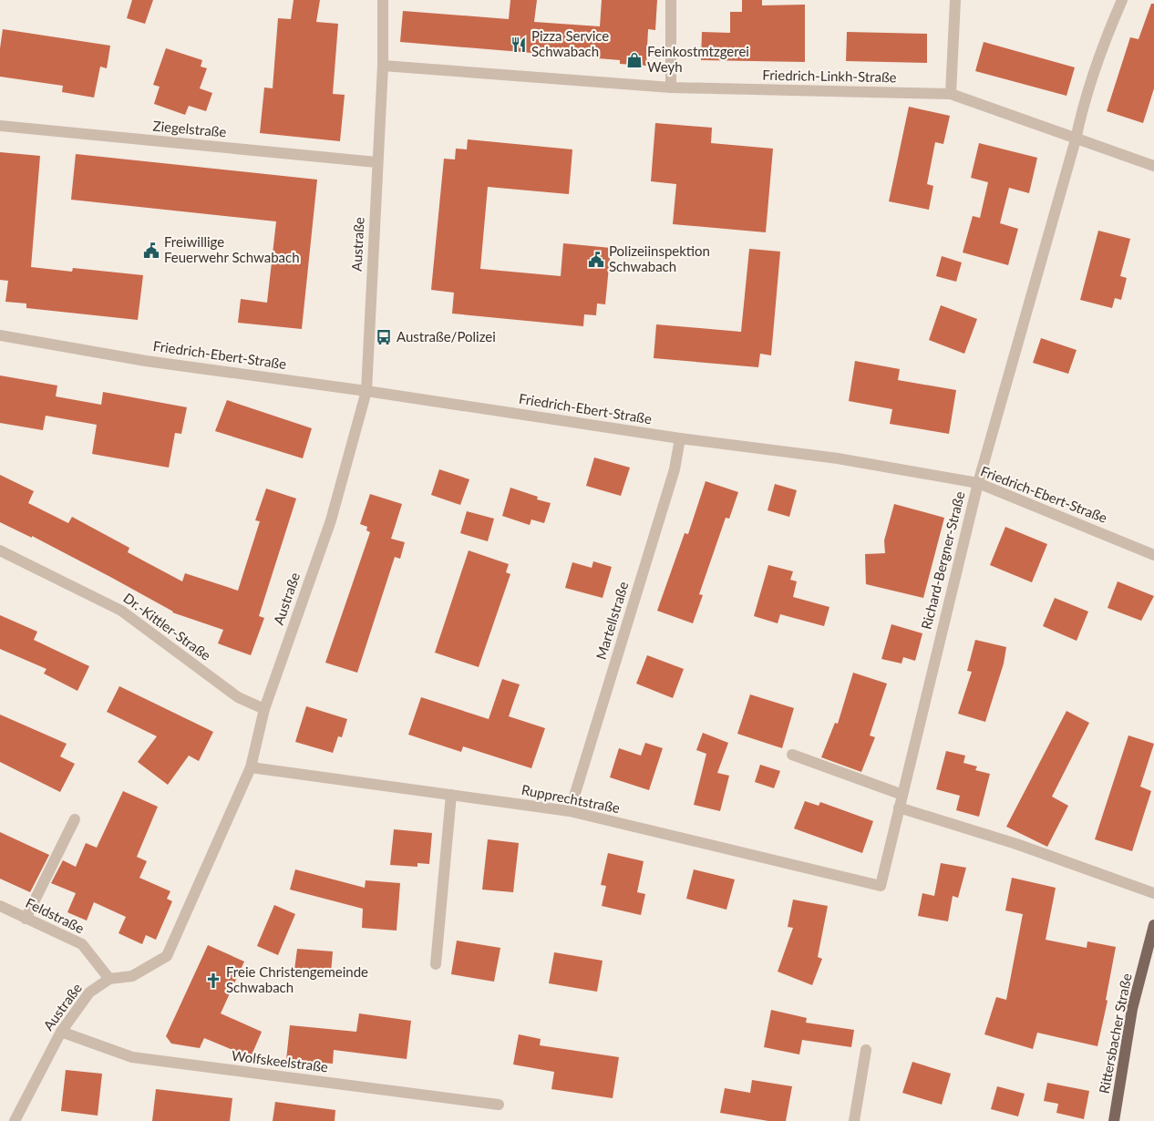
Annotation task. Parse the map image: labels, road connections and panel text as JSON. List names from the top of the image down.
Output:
{
  "streets": {
    "main road": ["Rittersbacher Straße"],
    "street": [
      "Friedrich-Linkh-Straße",
      "Ziegelstraße",
      "Austraße",
      "Friedrich-Ebert-Straße",
      "Richard-Bergner-Straße",
      "Martellstraße",
      "Dr.-Kittler-Straße",
      "Rupprechtstraße",
      "Feldstraße",
      "Wolfskeelstraße"
    ]
  },
  "crossings": [
    ["Friedrich-Linkh-Straße", "Austraße"],
    ["Friedrich-Linkh-Straße", "Richard-Bergner-Straße"],
    ["Ziegelstraße", "Austraße"],
    ["Austraße", "Friedrich-Ebert-Straße"],
    ["Austraße", "Dr.-Kittler-Straße"],
    ["Austraße", "Rupprechtstraße"],
    ["Austraße", "Feldstraße"],
    ["Austraße", "Wolfskeelstraße"],
    ["Friedrich-Ebert-Straße", "Richard-Bergner-Straße"],
    ["Friedrich-Ebert-Straße", "Martellstraße"],
    ["Richard-Bergner-Straße", "Rupprechtstraße"],
    ["Martellstraße", "Rupprechtstraße"]
  ],
  "places": {
    "restaurant": ["Pizza Service Schwabach"],
    "shop": ["Feinkostmtzgerei Weyh"],
    "public building": ["Freiwillige Feuerwehr Schwabach", "Polizeiinspektion Schwabach"],
    "bus stop": ["Austraße/Polizei"],
    "church": ["Freie Christengemeinde Schwabach"]
  }
}
